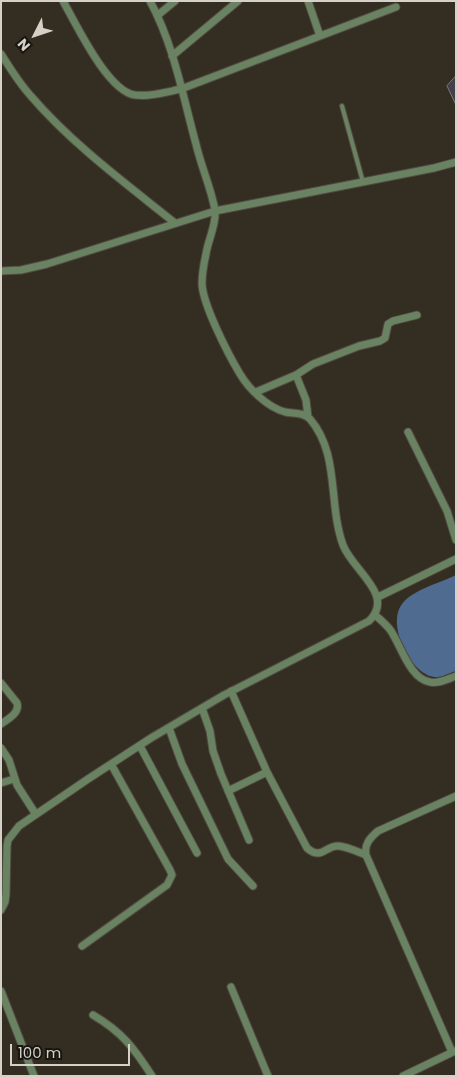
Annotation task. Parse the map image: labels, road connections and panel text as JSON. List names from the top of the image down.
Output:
{
  "scale_bar": "100 m",
  "north": "bottom left"
}
